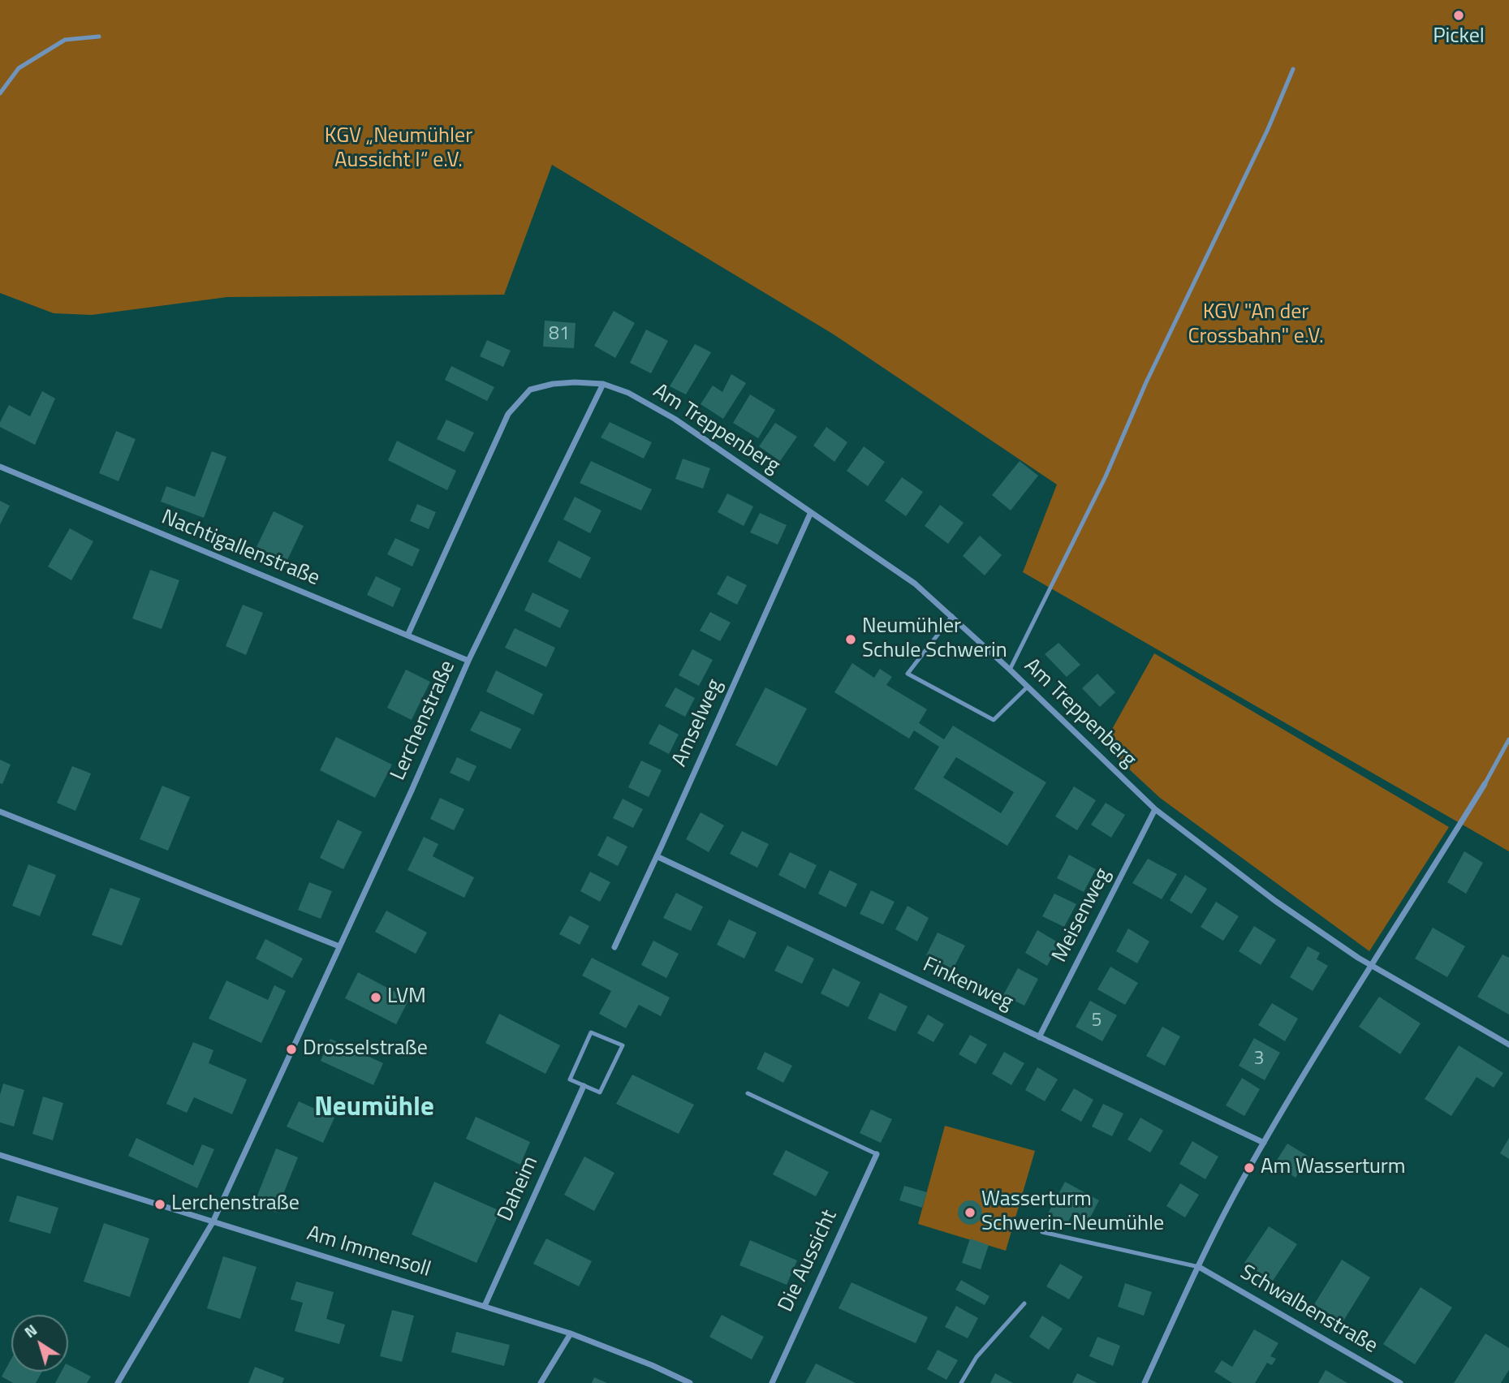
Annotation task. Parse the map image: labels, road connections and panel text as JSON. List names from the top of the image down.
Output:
{
  "streets": {
    "street": [
      "Am Treppenberg",
      "Nachtigallenstraße",
      "Lerchenstraße",
      "Amselweg",
      "Meisenweg",
      "Finkenweg",
      "Daheim",
      "Am Immensoll",
      "Die Aussicht",
      "Schwalbenstraße"
    ]
  },
  "crossings": [
    ["Am Treppenberg", "Lerchenstraße"],
    ["Am Treppenberg", "Amselweg"],
    ["Am Treppenberg", "Meisenweg"],
    ["Nachtigallenstraße", "Lerchenstraße"],
    ["Lerchenstraße", "Am Immensoll"],
    ["Amselweg", "Finkenweg"],
    ["Meisenweg", "Finkenweg"],
    ["Daheim", "Am Immensoll"]
  ],
  "districts": ["Neumühle"],
  "parks": ["KGV „Neumühler Aussicht I“ e.V.", "KGV \"An der Crossbahn\" e.V."],
  "places": [
    "Pickel",
    "Neumühler Schule Schwerin",
    "LVM",
    "Drosselstraße",
    "Am Wasserturm",
    "Lerchenstraße",
    "Wasserturm Schwerin-Neumühle"
  ],
  "house_numbers": ["81", "5", "3"],
  "north": "top left"
}
